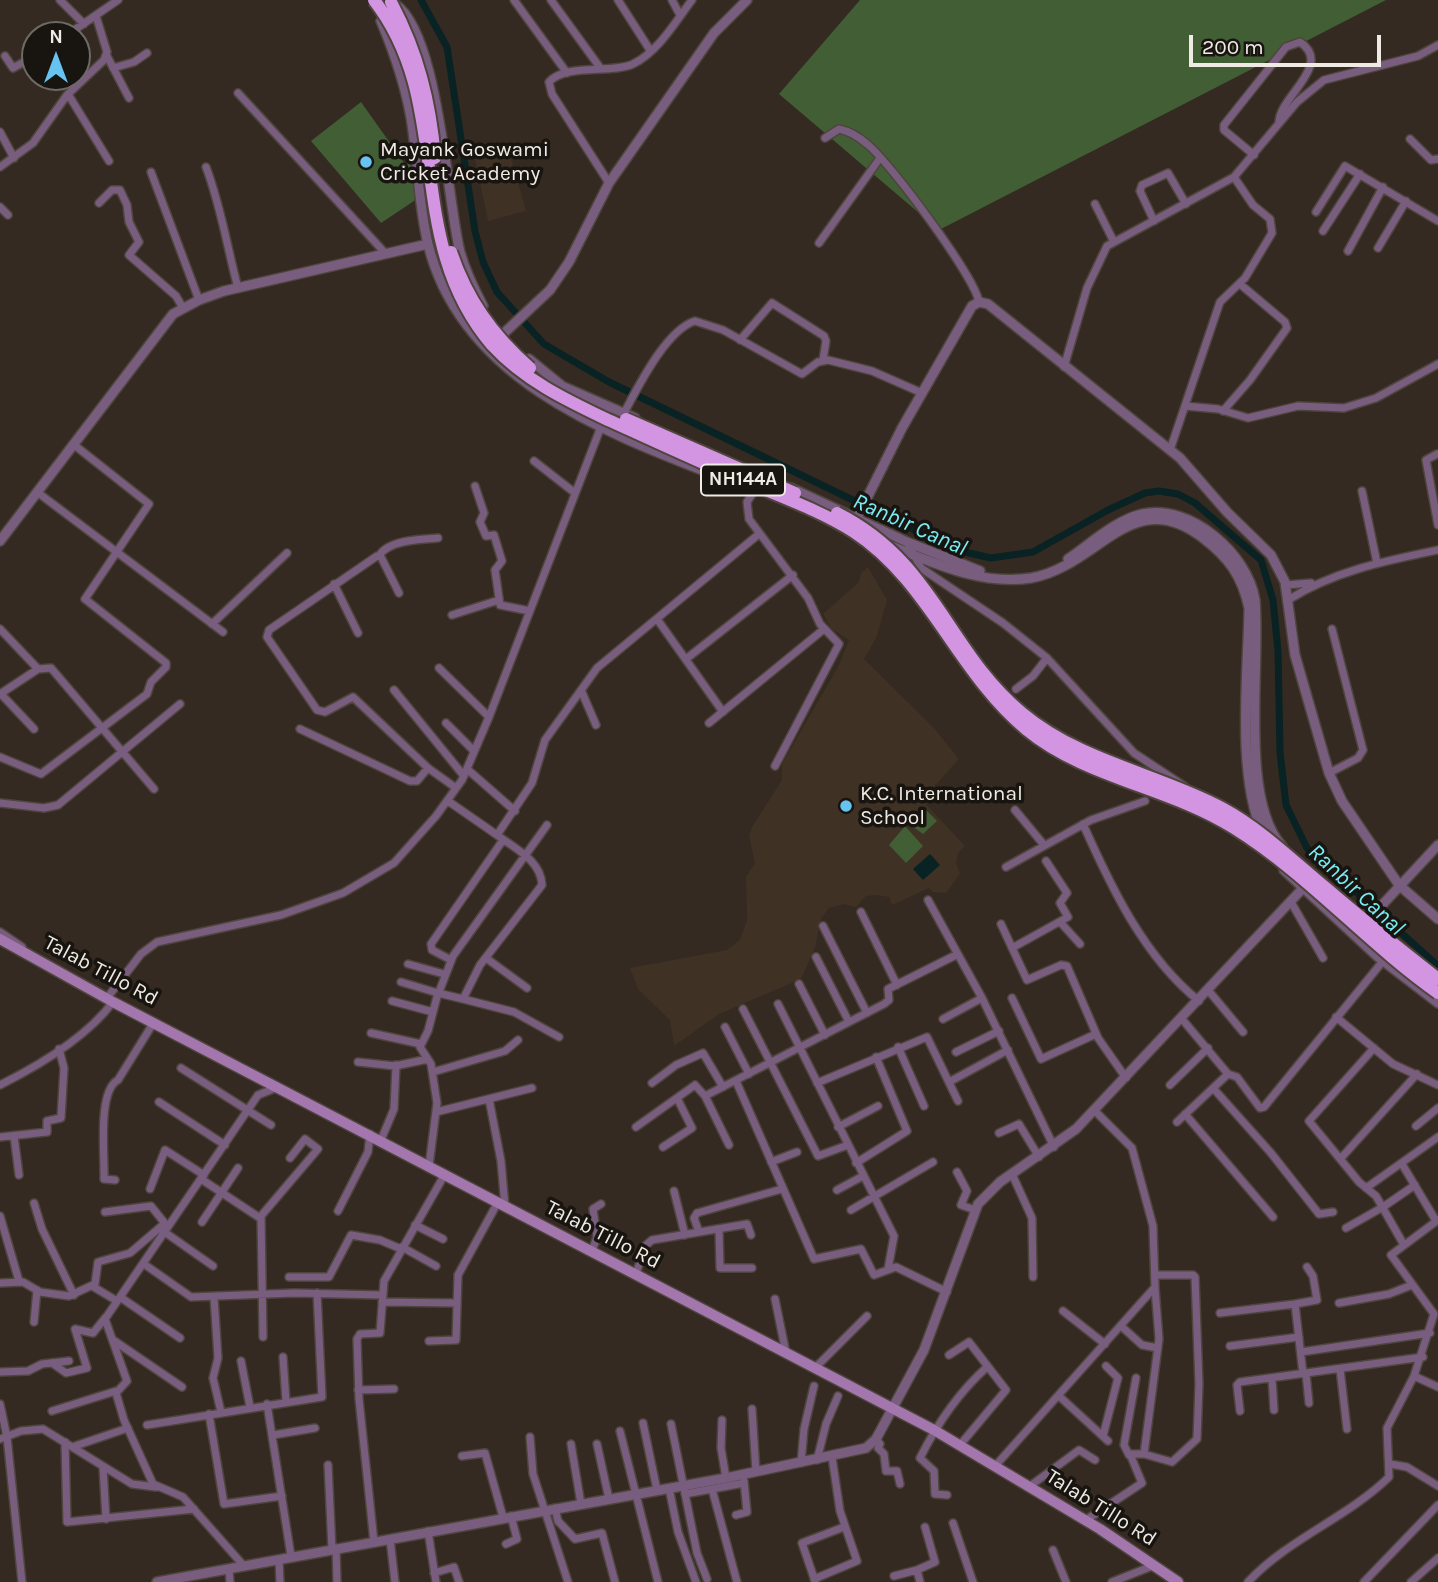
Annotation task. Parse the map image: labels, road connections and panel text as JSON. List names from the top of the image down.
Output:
{
  "streets": {
    "highway": ["NH144A"],
    "main road": ["Talab Tillo Rd"]
  },
  "water": ["Ranbir Canal"],
  "places": ["Mayank Goswami Cricket Academy", "K.C. International School"],
  "scale_bar": "200 m",
  "north": "top"
}
